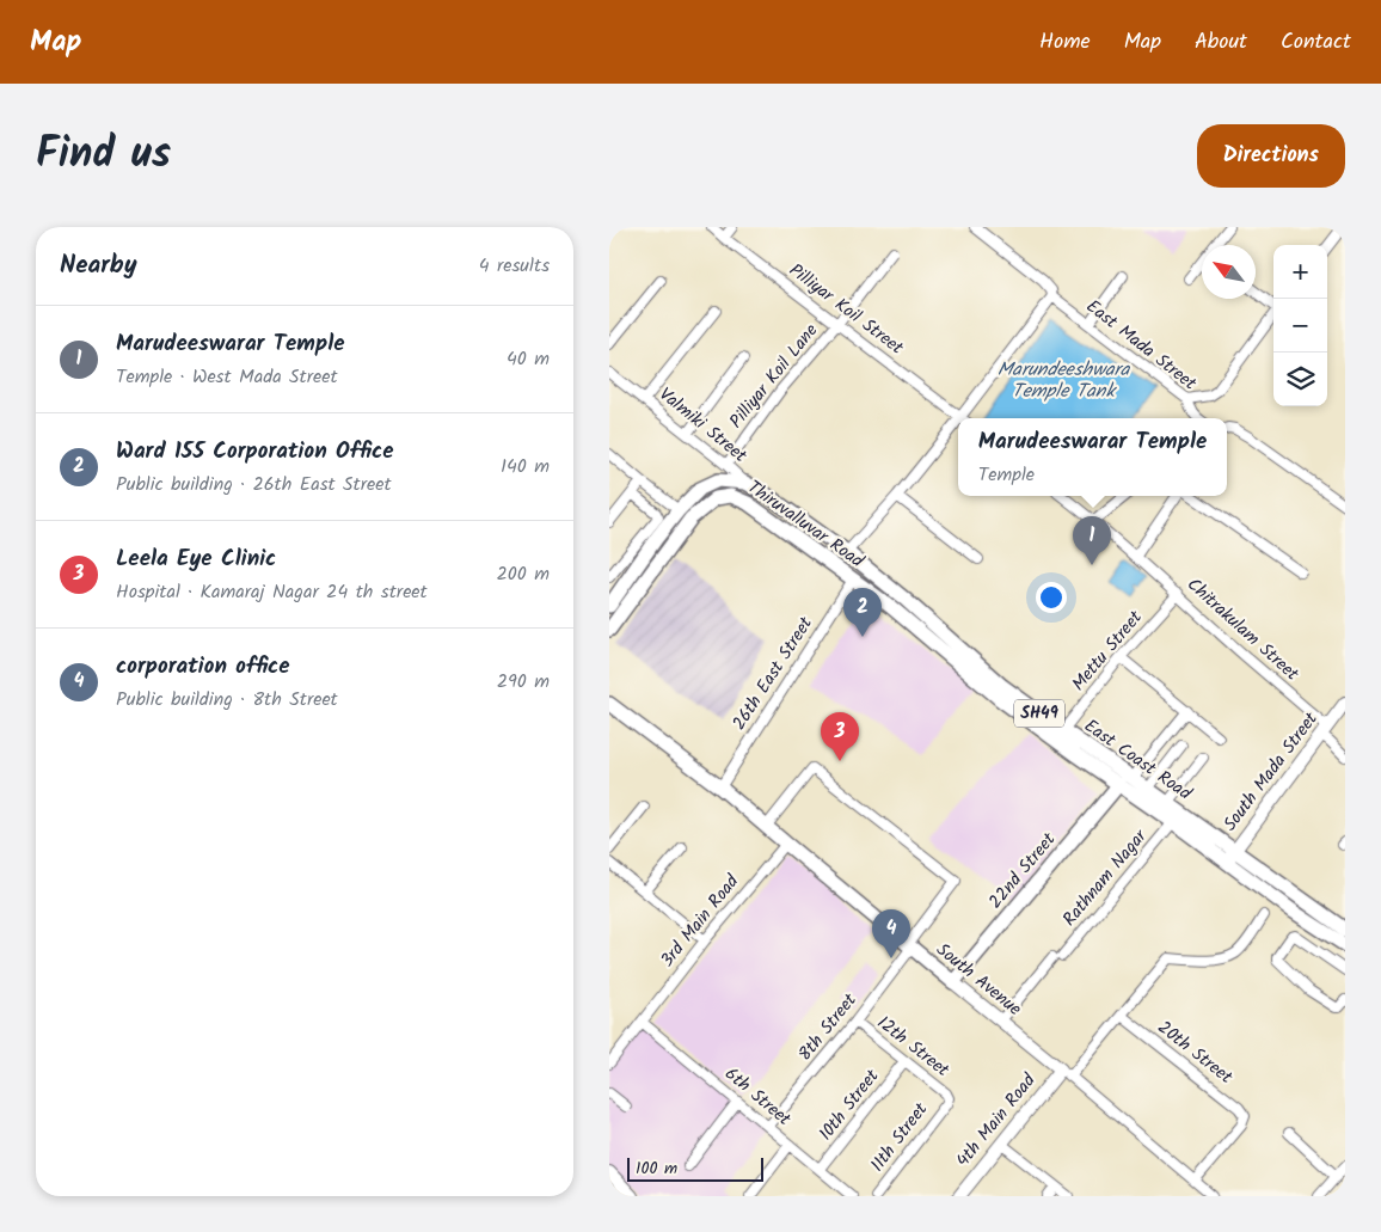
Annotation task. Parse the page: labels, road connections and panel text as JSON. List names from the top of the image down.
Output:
{
  "streets": {
    "main road": [
      "Thiruvalluvar Road",
      "SH49",
      "East Coast Road",
      "South Mada Street",
      "22nd Street",
      "South Avenue",
      "4th Main Road"
    ],
    "street": [
      "Pilliyar Koil Street",
      "East Mada Street",
      "Pilliyar Koil Lane",
      "Valmiki Street",
      "Chitrakulam Street",
      "Mettu Street",
      "26th East Street",
      "Rathnam Nagar",
      "3rd Main Road",
      "8th Street",
      "12th Street",
      "20th Street",
      "6th Street",
      "10th Street",
      "11th Street"
    ]
  },
  "crossings": [
    ["Pilliyar Koil Street", "Pilliyar Koil Lane"],
    ["Pilliyar Koil Lane", "Valmiki Street"],
    ["Valmiki Street", "Thiruvalluvar Road"],
    ["Valmiki Street", "East Coast Road"],
    ["Thiruvalluvar Road", "26th East Street"],
    ["Thiruvalluvar Road", "East Coast Road"],
    ["Chitrakulam Street", "Mettu Street"],
    ["Chitrakulam Street", "South Mada Street"],
    ["Mettu Street", "East Coast Road"],
    ["26th East Street", "South Avenue"],
    ["East Coast Road", "South Mada Street"],
    ["East Coast Road", "22nd Street"],
    ["East Coast Road", "Rathnam Nagar"],
    ["22nd Street", "South Avenue"],
    ["Rathnam Nagar", "South Avenue"],
    ["3rd Main Road", "South Avenue"],
    ["3rd Main Road", "6th Street"],
    ["South Avenue", "8th Street"],
    ["South Avenue", "20th Street"],
    ["South Avenue", "4th Main Road"],
    ["8th Street", "12th Street"],
    ["8th Street", "6th Street"],
    ["12th Street", "10th Street"],
    ["12th Street", "11th Street"],
    ["6th Street", "10th Street"]
  ],
  "water": ["Marundeeshwara Temple Tank"],
  "scale_bar": "100 m",
  "north": "top left",
  "page": {
    "header": "Map",
    "nav": [
      "Home",
      "Map",
      "About",
      "Contact"
    ],
    "title": "Find us",
    "buttons": "Directions",
    "heading": ["Nearby", "4 results"],
    "map_buttons": ["+", "−"],
    "list": [
      {
        "mark": "1",
        "name": "Marudeeswarar Temple",
        "note": "Temple · West Mada Street",
        "value": "40 m"
      },
      {
        "mark": "2",
        "name": "Ward 155 Corporation Office",
        "note": "Public building · 26th East Street",
        "value": "140 m"
      },
      {
        "mark": "3",
        "name": "Leela Eye Clinic",
        "note": "Hospital · Kamaraj Nagar 24 th street",
        "value": "200 m"
      },
      {
        "mark": "4",
        "name": "corporation office",
        "note": "Public building · 8th Street",
        "value": "290 m"
      }
    ],
    "popup": ["Marudeeswarar Temple", "Temple"],
    "pins": [
      "1",
      "2",
      "3",
      "4"
    ],
    "scale": "100 m"
  }
}
